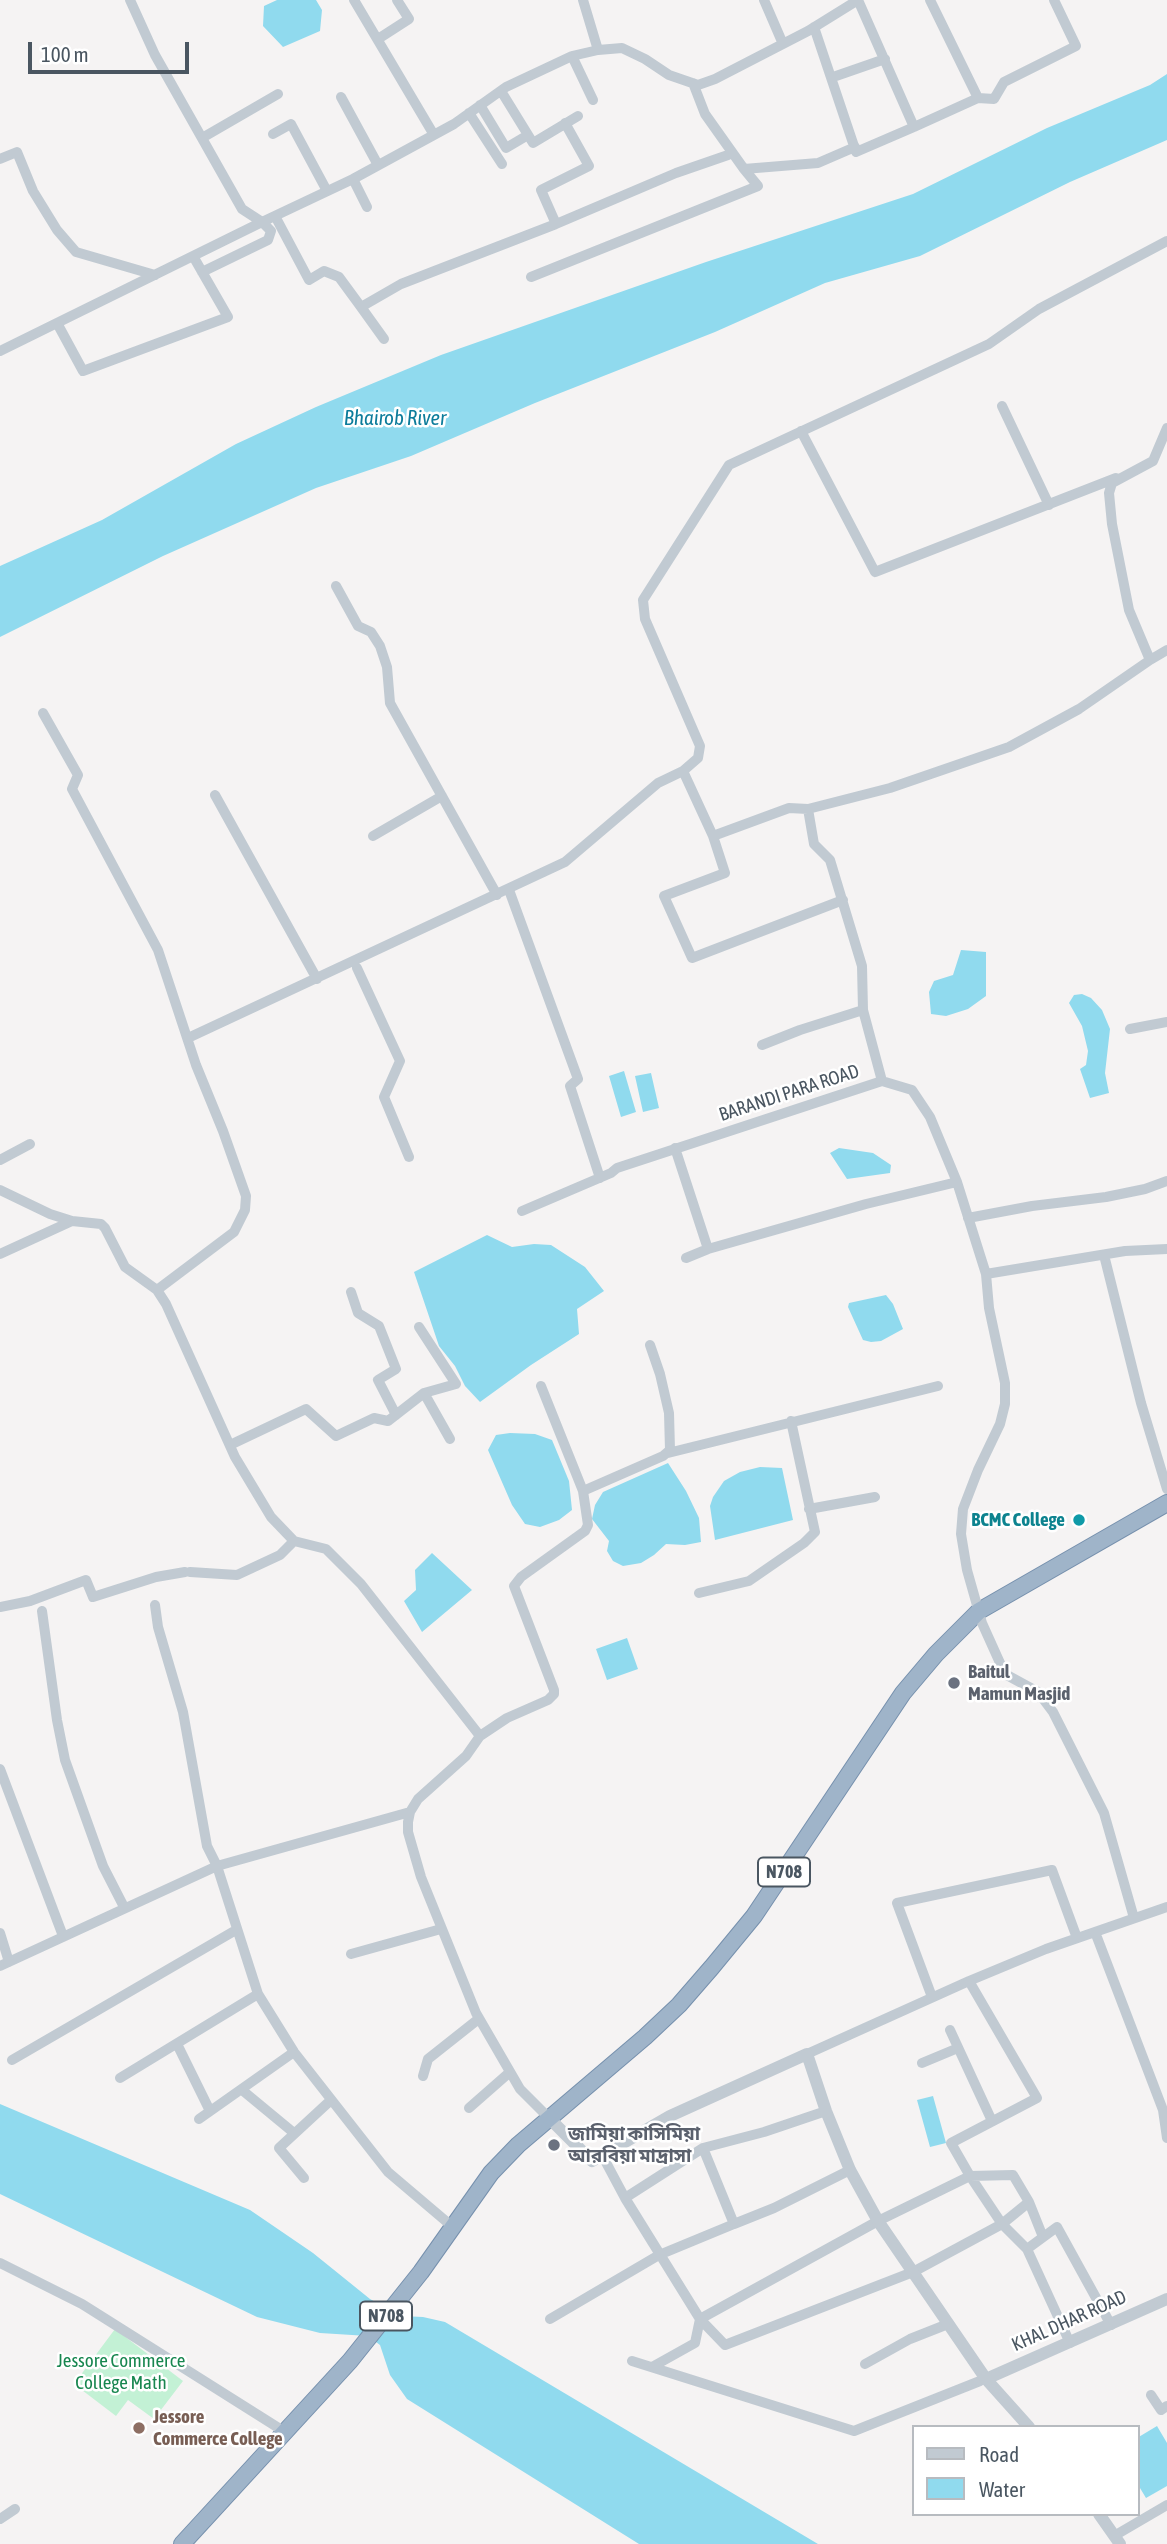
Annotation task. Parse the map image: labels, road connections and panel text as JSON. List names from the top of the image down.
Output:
{
  "streets": {
    "highway": ["N708"],
    "street": ["BARANDI PARA ROAD", "KHAL DHAR ROAD"]
  },
  "crossings": [
    ["BARANDI PARA ROAD", "N708"]
  ],
  "water": ["Bhairob River"],
  "parks": ["Jessore Commerce College Math"],
  "places": [
    "BCMC College",
    "Baitul Mamun Masjid",
    "জামিয়া কাসিমিয়া আরবিয়া মাদ্রাসা",
    "Jessore Commerce College"
  ],
  "legend": ["Road", "Water"],
  "scale_bar": "100 m"
}
